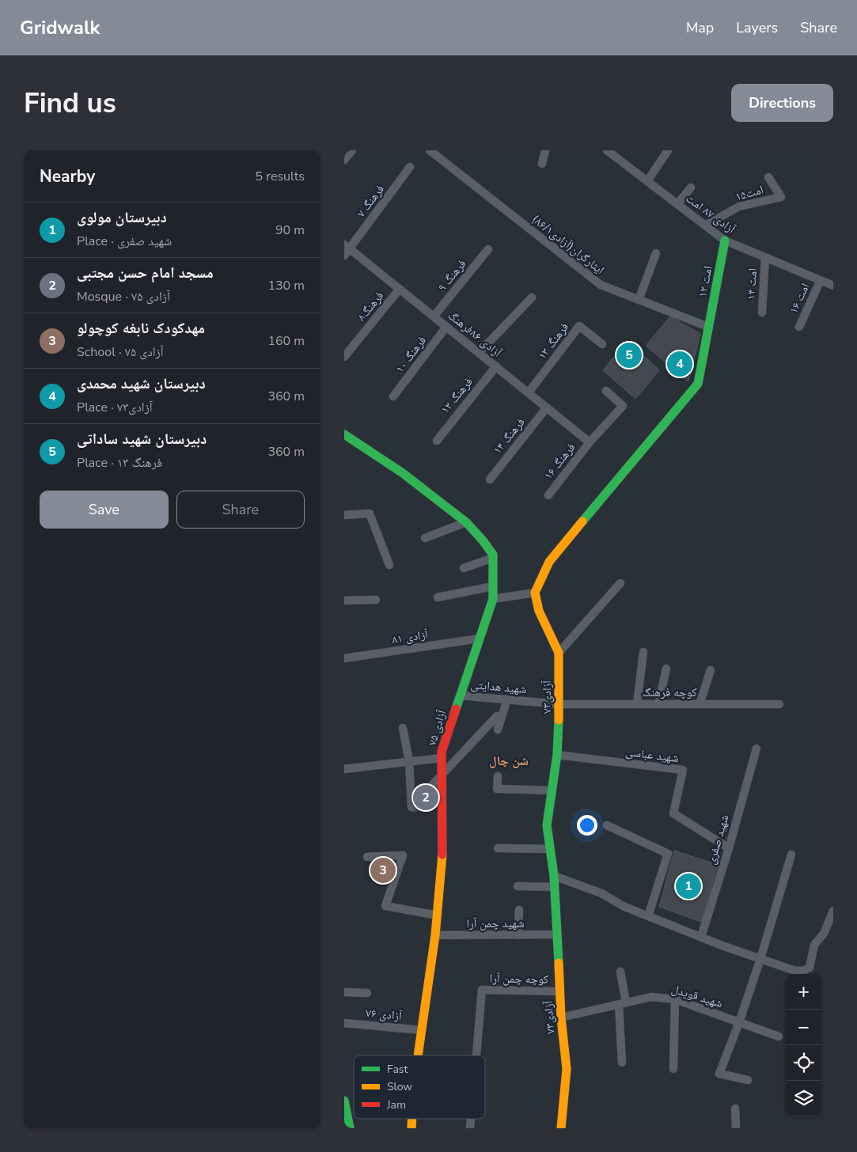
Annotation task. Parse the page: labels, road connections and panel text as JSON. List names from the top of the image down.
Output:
{
  "streets": {
    "street": [
      "امت۱۵",
      "فرهنگ ۷",
      "آزادی ۸۷ امت",
      "ایثارگران(آزادی۸۶/۱)",
      "فرهنگ ۹",
      "امت ۱۲",
      "امت ۱۴",
      "امت ۱۶",
      "فرهنگ۸",
      "آزادی ۸۶فرهنگ",
      "فرهنگ ۱۳",
      "فرهنگ ۱۰",
      "فرهنگ ۱۲",
      "فرهنگ ۱۴",
      "فرهنگ ۱۶",
      "آزادی ۸۱",
      "شهید هدایتی",
      "کوچه فرهنگ",
      "آزادی۷۳",
      "آزادی ۷۵",
      "شهید عباسی",
      "شهید صفری",
      "شهید چمن آرا",
      "کوچه چمن آرا",
      "شهید قویدل",
      "آزادی ۷۶"
    ]
  },
  "crossings": [
    ["امت۱۵", "آزادی ۸۷ امت"],
    ["فرهنگ ۷", "آزادی ۸۶فرهنگ"],
    ["آزادی ۸۷ امت", "امت ۱۲"],
    ["آزادی ۸۷ امت", "امت ۱۴"],
    ["آزادی ۸۷ امت", "امت ۱۶"],
    ["ایثارگران(آزادی۸۶/۱)", "امت ۱۲"],
    ["فرهنگ ۹", "آزادی ۸۶فرهنگ"],
    ["فرهنگ۸", "آزادی ۸۶فرهنگ"],
    ["آزادی ۸۶فرهنگ", "فرهنگ ۱۳"],
    ["آزادی ۸۶فرهنگ", "فرهنگ ۱۰"],
    ["آزادی ۸۶فرهنگ", "فرهنگ ۱۲"],
    ["آزادی ۸۶فرهنگ", "فرهنگ ۱۴"],
    ["آزادی ۸۶فرهنگ", "فرهنگ ۱۶"],
    ["آزادی ۸۱", "آزادی ۷۵"],
    ["شهید هدایتی", "کوچه فرهنگ"],
    ["شهید هدایتی", "آزادی۷۳"],
    ["شهید هدایتی", "آزادی ۷۵"],
    ["کوچه فرهنگ", "آزادی۷۳"],
    ["آزادی۷۳", "شهید عباسی"],
    ["آزادی۷۳", "شهید چمن آرا"],
    ["آزادی۷۳", "کوچه چمن آرا"],
    ["آزادی۷۳", "شهید قویدل"],
    ["آزادی ۷۵", "شهید چمن آرا"],
    ["آزادی ۷۵", "آزادی ۷۶"],
    ["شهید عباسی", "شهید صفری"]
  ],
  "districts": ["شن چال"],
  "legend": ["Fast", "Slow", "Jam"],
  "page": {
    "header": "Gridwalk",
    "nav": ["Map", "Layers", "Share"],
    "buttons": [
      "Directions",
      ["Save", "Share"]
    ],
    "title": "Find us",
    "heading": ["Nearby", "5 results"],
    "list": [
      {
        "mark": "1",
        "name": "دبیرستان مولوی",
        "note": "Place · شهید صفری",
        "value": "90 m"
      },
      {
        "mark": "2",
        "name": "مسجد امام حسن مجتبی",
        "note": "Mosque · آزادی ۷۵",
        "value": "130 m"
      },
      {
        "mark": "3",
        "name": "مهدکودک نابغه کوچولو",
        "note": "School · آزادی ۷۵",
        "value": "160 m"
      },
      {
        "mark": "4",
        "name": "دبیرستان شهید محمدی",
        "note": "Place · آزادی۷۳",
        "value": "360 m"
      },
      {
        "mark": "5",
        "name": "دبیرستان شهید ساداتی",
        "note": "Place · فرهنگ ۱۳",
        "value": "360 m"
      }
    ],
    "pins": [
      "5",
      "4",
      "2",
      "3",
      "1"
    ],
    "map_buttons": ["+", "−"]
  }
}
